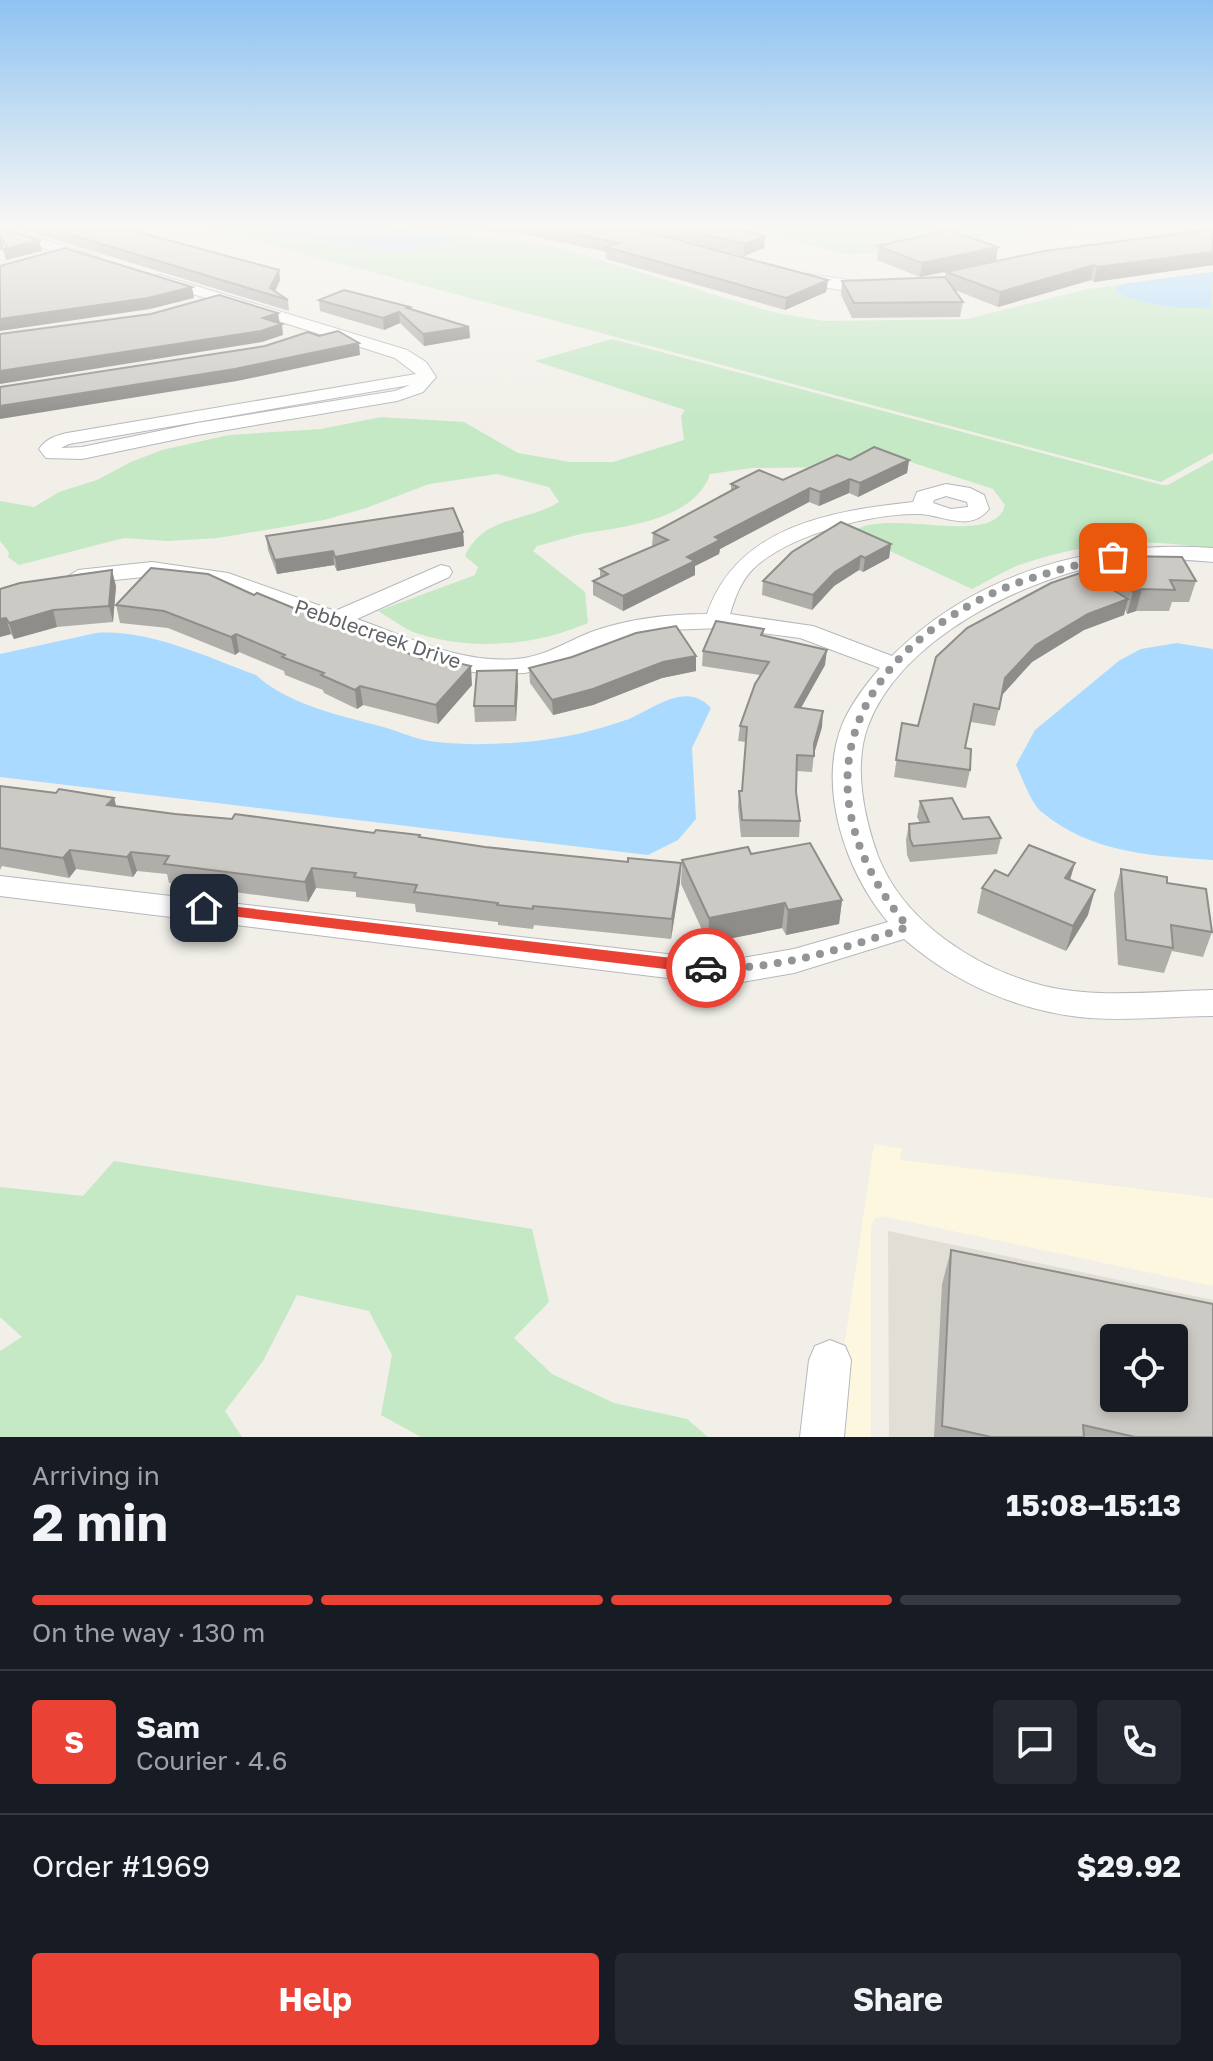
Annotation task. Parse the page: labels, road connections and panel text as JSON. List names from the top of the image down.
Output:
{
  "streets": {
    "street": ["Pebblecreek Drive"]
  },
  "page": {
    "heading": ["2 min", "Arriving in", "15:08–15:13"],
    "panel": [
      "Sam",
      "Courier · 4.6",
      "Order #1969",
      "$29.92"
    ],
    "bar": "On the way · 130 m",
    "round": "S",
    "buttons": ["Help", "Share"]
  }
}
